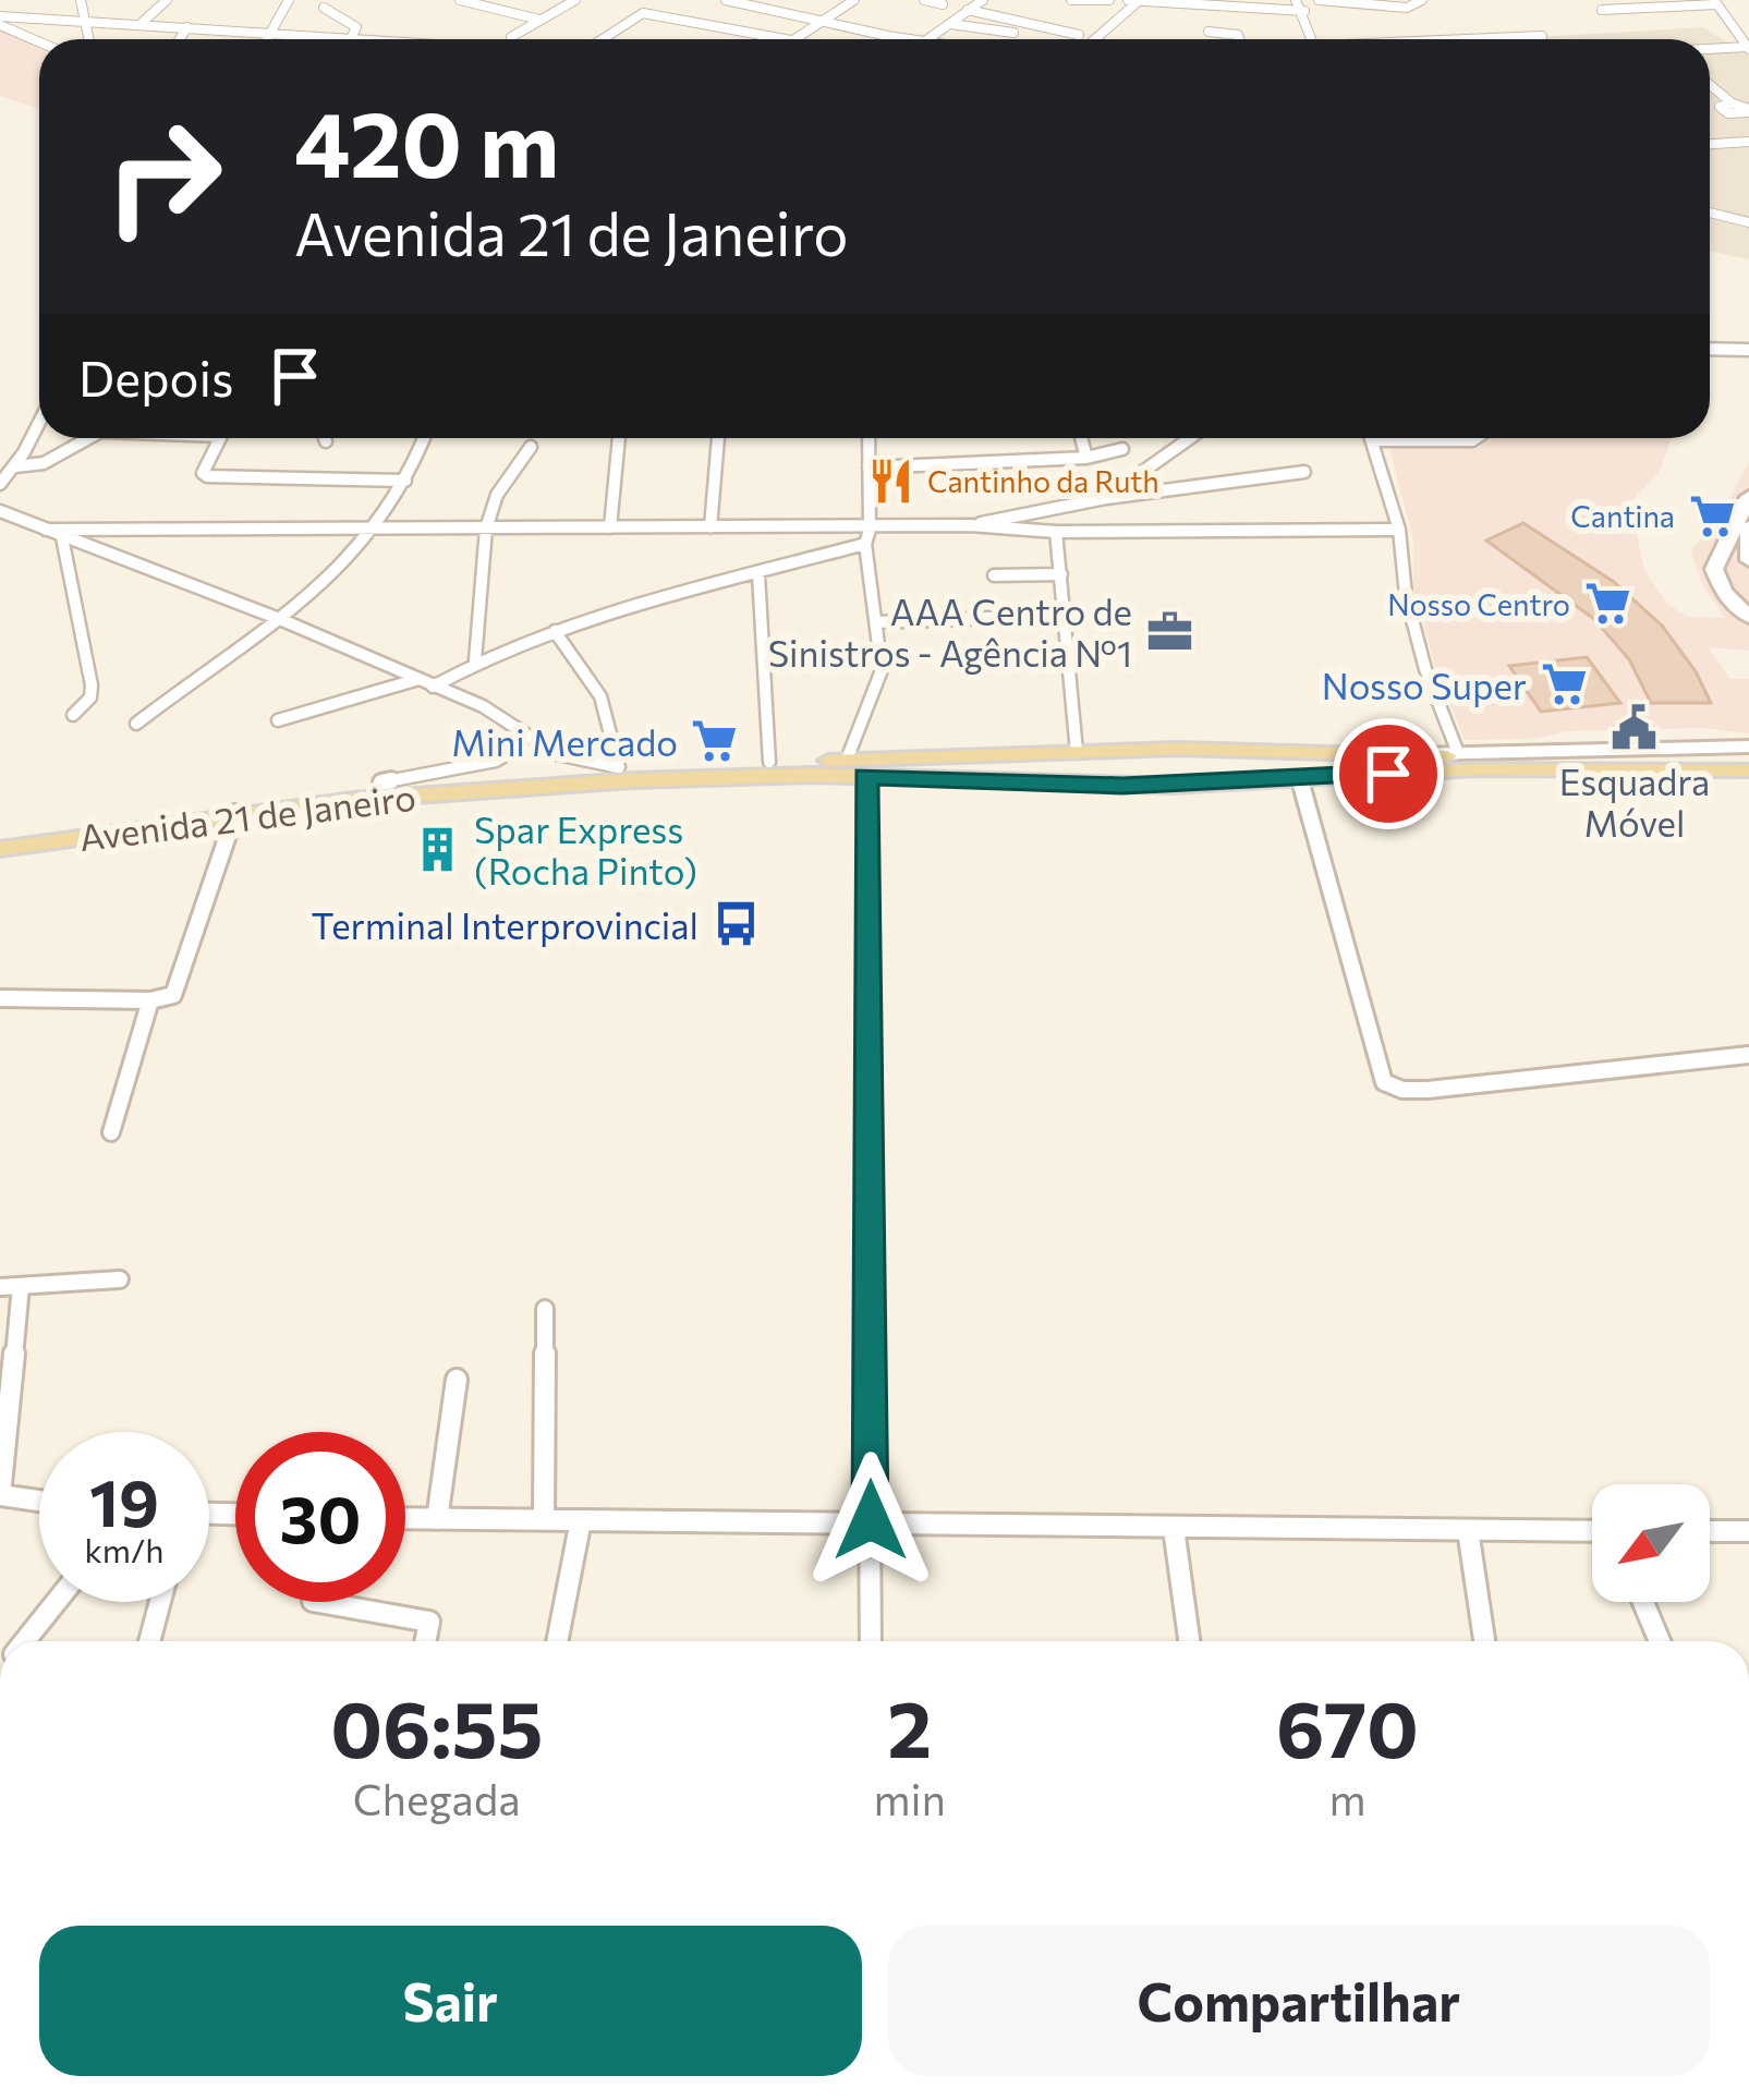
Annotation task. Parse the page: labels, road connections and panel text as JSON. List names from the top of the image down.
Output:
{
  "streets": {
    "main road": ["Avenida 21 de Janeiro"]
  },
  "places": {
    "restaurant": ["Cantinho da Ruth"],
    "supermarket": [
      "Cantina",
      "Nosso Centro",
      "Nosso Super",
      "Mini Mercado"
    ],
    "office": ["AAA Centro de Sinistros - Agência Nº1"],
    "public building": ["Esquadra Móvel"],
    "building": ["Spar Express (Rocha Pinto)"],
    "bus stop": ["Terminal Interprovincial"]
  },
  "north": "bottom left",
  "page": {
    "turn": ["420 m", "Avenida 21 de Janeiro"],
    "then": "Depois",
    "speed": "19 km/h",
    "limit": "30",
    "eta": [
      "06:55",
      "Chegada",
      "2",
      "min",
      "670",
      "m"
    ],
    "buttons": ["Sair", "Compartilhar"]
  }
}
